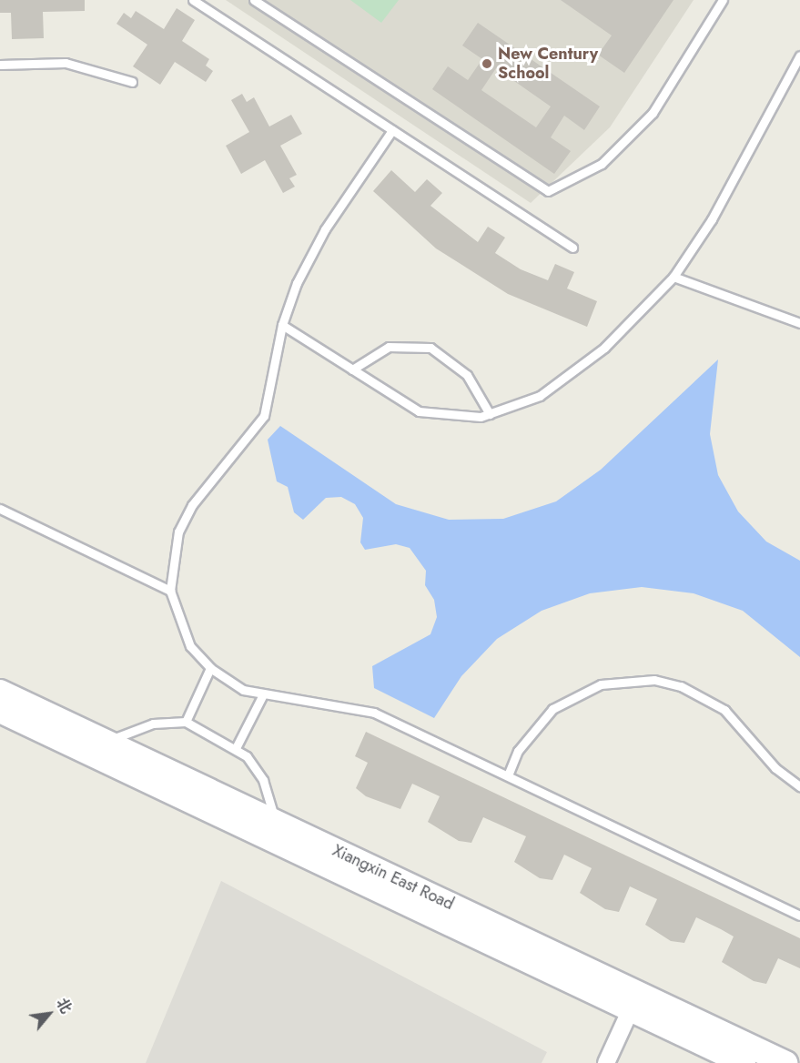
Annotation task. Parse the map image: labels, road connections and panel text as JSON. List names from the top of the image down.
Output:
{
  "streets": {
    "street": ["Xiangxin East Road"]
  },
  "places": ["New Century School"],
  "north": "top right"
}
